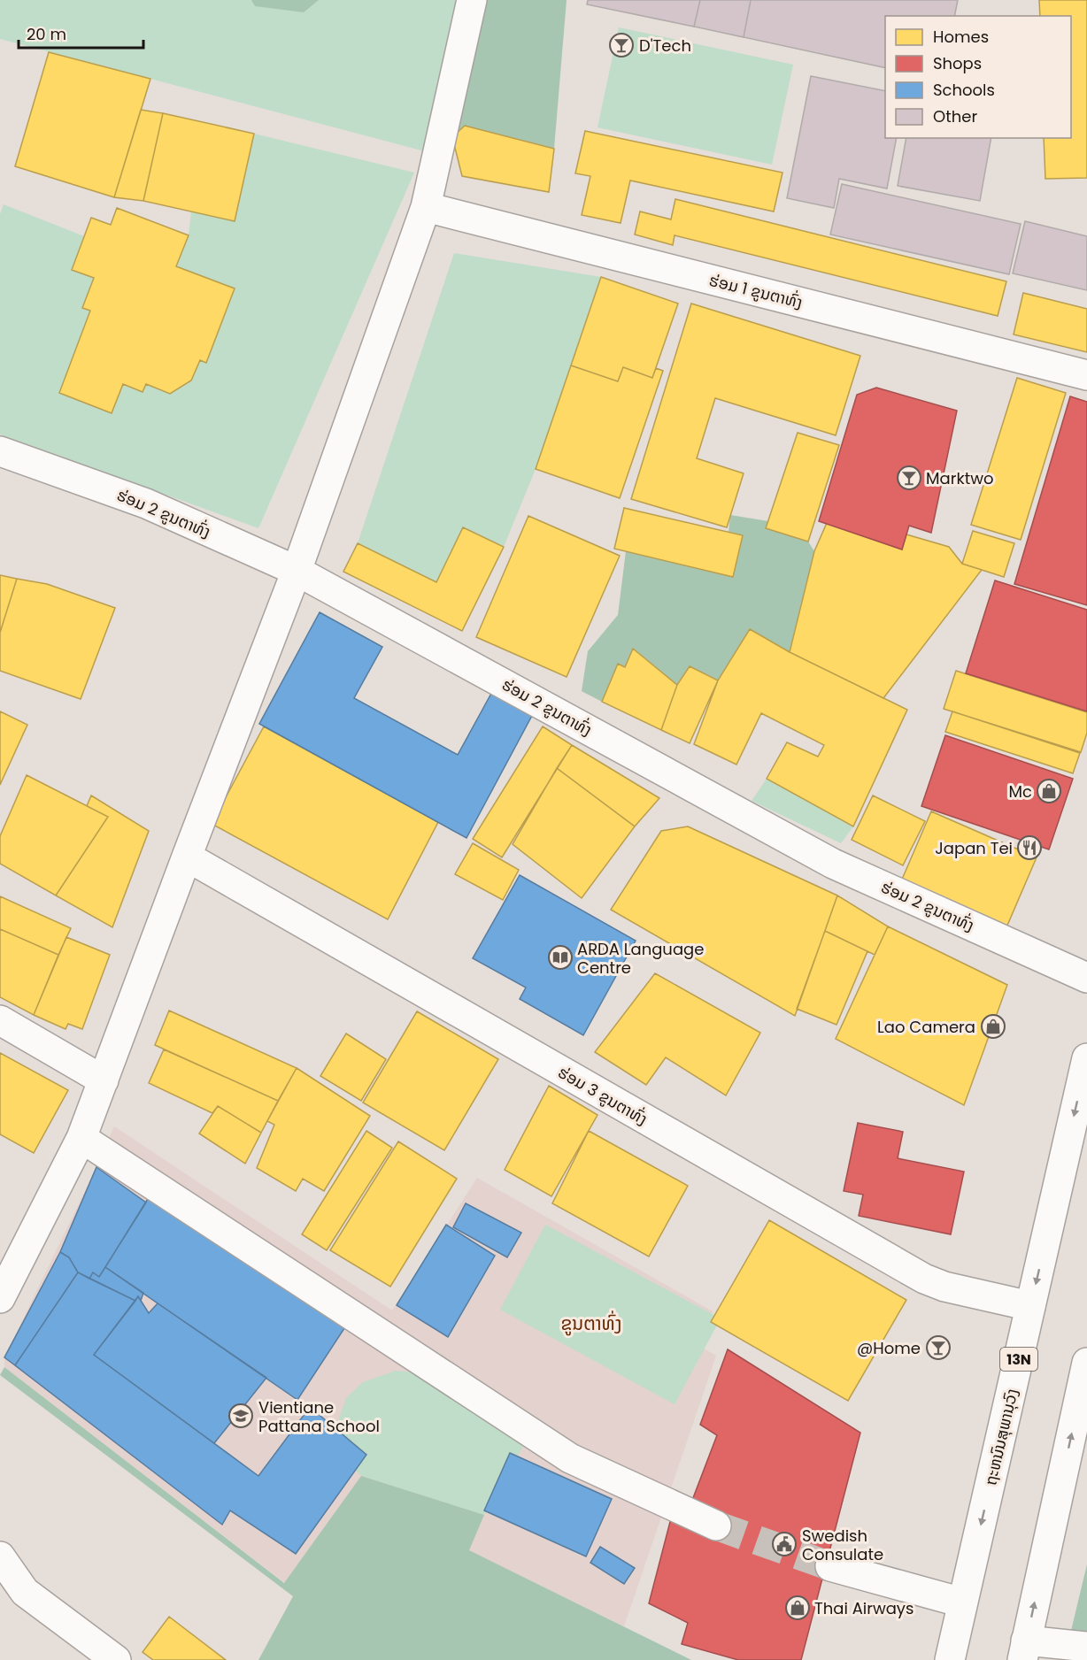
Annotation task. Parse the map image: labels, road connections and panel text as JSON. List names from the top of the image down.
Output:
{
  "streets": {
    "main road": [
      "ຮ່ອມ 1 ຂູນຕາທົ່ງ",
      "ຮ່ອມ 2 ຂູນຕາທົ່ງ",
      "ຮ່ອມ 3 ຂູນຕາທົ່ງ",
      "13N",
      "ຖະຫນົນສຸພານຸວົງ"
    ]
  },
  "crossings": [
    ["ຮ່ອມ 3 ຂູນຕາທົ່ງ", "ຖະຫນົນສຸພານຸວົງ"]
  ],
  "districts": ["ຂູນຕາທົ່ງ"],
  "places": {
    "bar": ["D'Tech", "Marktwo", "@Home"],
    "shop": ["Mc", "Lao Camera", "Thai Airways"],
    "restaurant": ["Japan Tei"],
    "library": ["ARDA Language Centre"],
    "school or university": ["Vientiane Pattana School"],
    "public building": ["Swedish Consulate"]
  },
  "legend": [
    "Homes",
    "Shops",
    "Schools",
    "Other"
  ],
  "scale_bar": "20 m"
}
